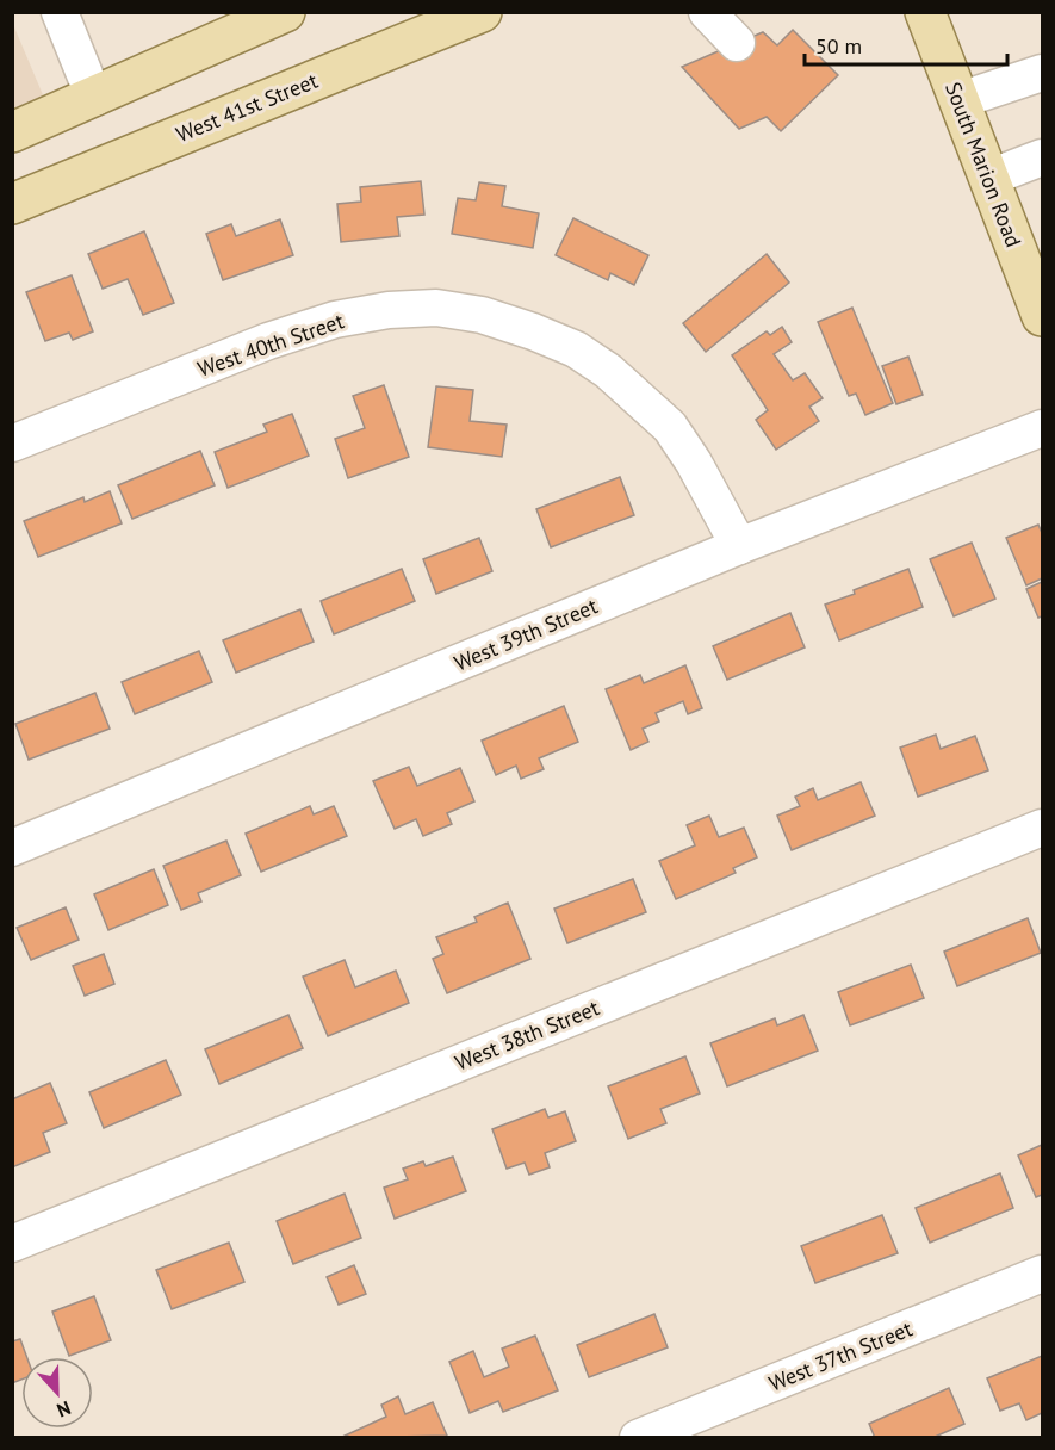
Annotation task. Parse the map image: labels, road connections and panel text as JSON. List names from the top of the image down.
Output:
{
  "streets": {
    "main road": ["West 41st Street", "South Marion Road"],
    "street": [
      "West 40th Street",
      "West 39th Street",
      "West 38th Street",
      "West 37th Street"
    ]
  },
  "crossings": [
    ["West 40th Street", "West 39th Street"]
  ],
  "scale_bar": "50 m",
  "north": "bottom"
}
